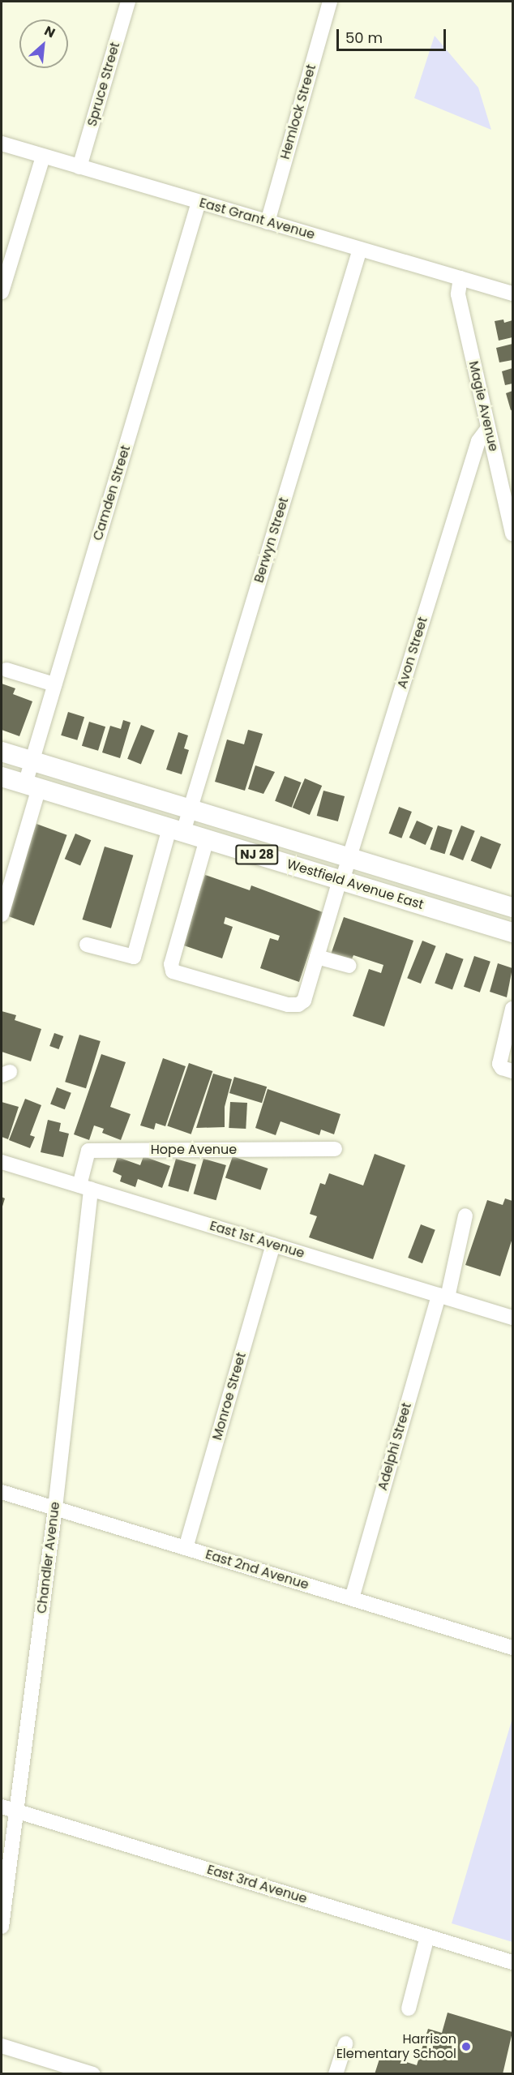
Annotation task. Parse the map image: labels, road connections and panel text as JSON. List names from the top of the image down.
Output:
{
  "streets": {
    "main road": ["NJ 28", "Westfield Avenue East"],
    "street": [
      "Spruce Street",
      "Hemlock Street",
      "East Grant Avenue",
      "Magie Avenue",
      "Camden Street",
      "Berwyn Street",
      "Avon Street",
      "Hope Avenue",
      "East 1st Avenue",
      "Monroe Street",
      "Adelphi Street",
      "Chandler Avenue",
      "East 2nd Avenue",
      "East 3rd Avenue"
    ]
  },
  "crossings": [
    ["Spruce Street", "East Grant Avenue"],
    ["Hemlock Street", "East Grant Avenue"],
    ["East Grant Avenue", "Magie Avenue"],
    ["East Grant Avenue", "Camden Street"],
    ["East Grant Avenue", "Berwyn Street"],
    ["Magie Avenue", "Avon Street"],
    ["Camden Street", "Westfield Avenue East"],
    ["Berwyn Street", "Westfield Avenue East"],
    ["Avon Street", "Westfield Avenue East"],
    ["Hope Avenue", "East 1st Avenue"],
    ["Hope Avenue", "Chandler Avenue"],
    ["East 1st Avenue", "Monroe Street"],
    ["East 1st Avenue", "Adelphi Street"],
    ["East 1st Avenue", "Chandler Avenue"],
    ["Monroe Street", "East 2nd Avenue"],
    ["Adelphi Street", "East 2nd Avenue"],
    ["Chandler Avenue", "East 2nd Avenue"],
    ["Chandler Avenue", "East 3rd Avenue"]
  ],
  "places": ["Harrison Elementary School"],
  "scale_bar": "50 m",
  "north": "top right"
}
